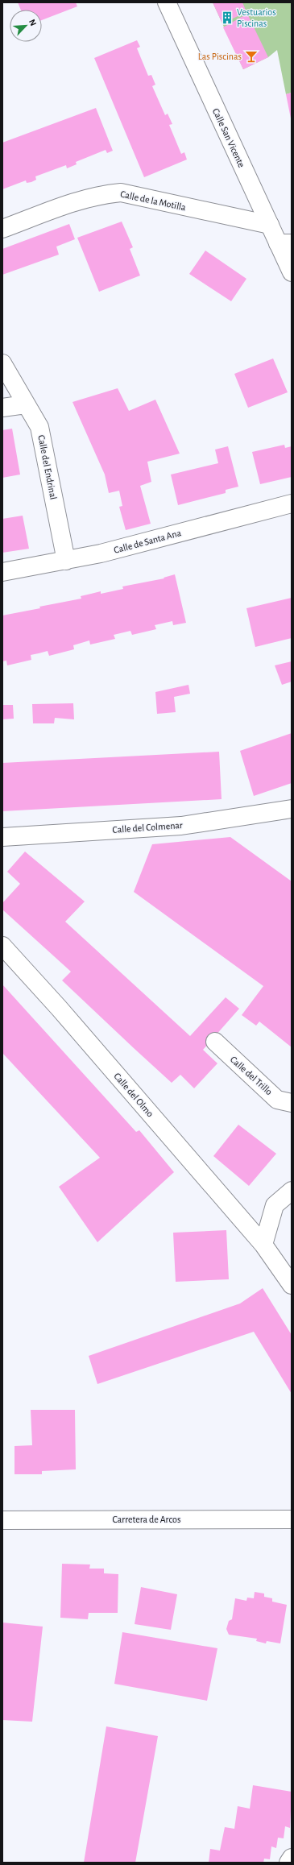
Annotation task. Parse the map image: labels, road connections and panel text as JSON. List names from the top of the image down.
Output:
{
  "streets": {
    "street": [
      "Calle San Vicente",
      "Calle de la Motilla",
      "Calle del Endrinal",
      "Calle de Santa Ana",
      "Calle del Colmenar",
      "Calle del Trillo",
      "Calle del Olmo",
      "Carretera de Arcos"
    ]
  },
  "crossings": [
    ["Calle San Vicente", "Calle de la Motilla"],
    ["Calle del Endrinal", "Calle de Santa Ana"]
  ],
  "places": {
    "building": ["Vestuarios Piscinas"],
    "bar": ["Las Piscinas"]
  },
  "north": "top right"
}
